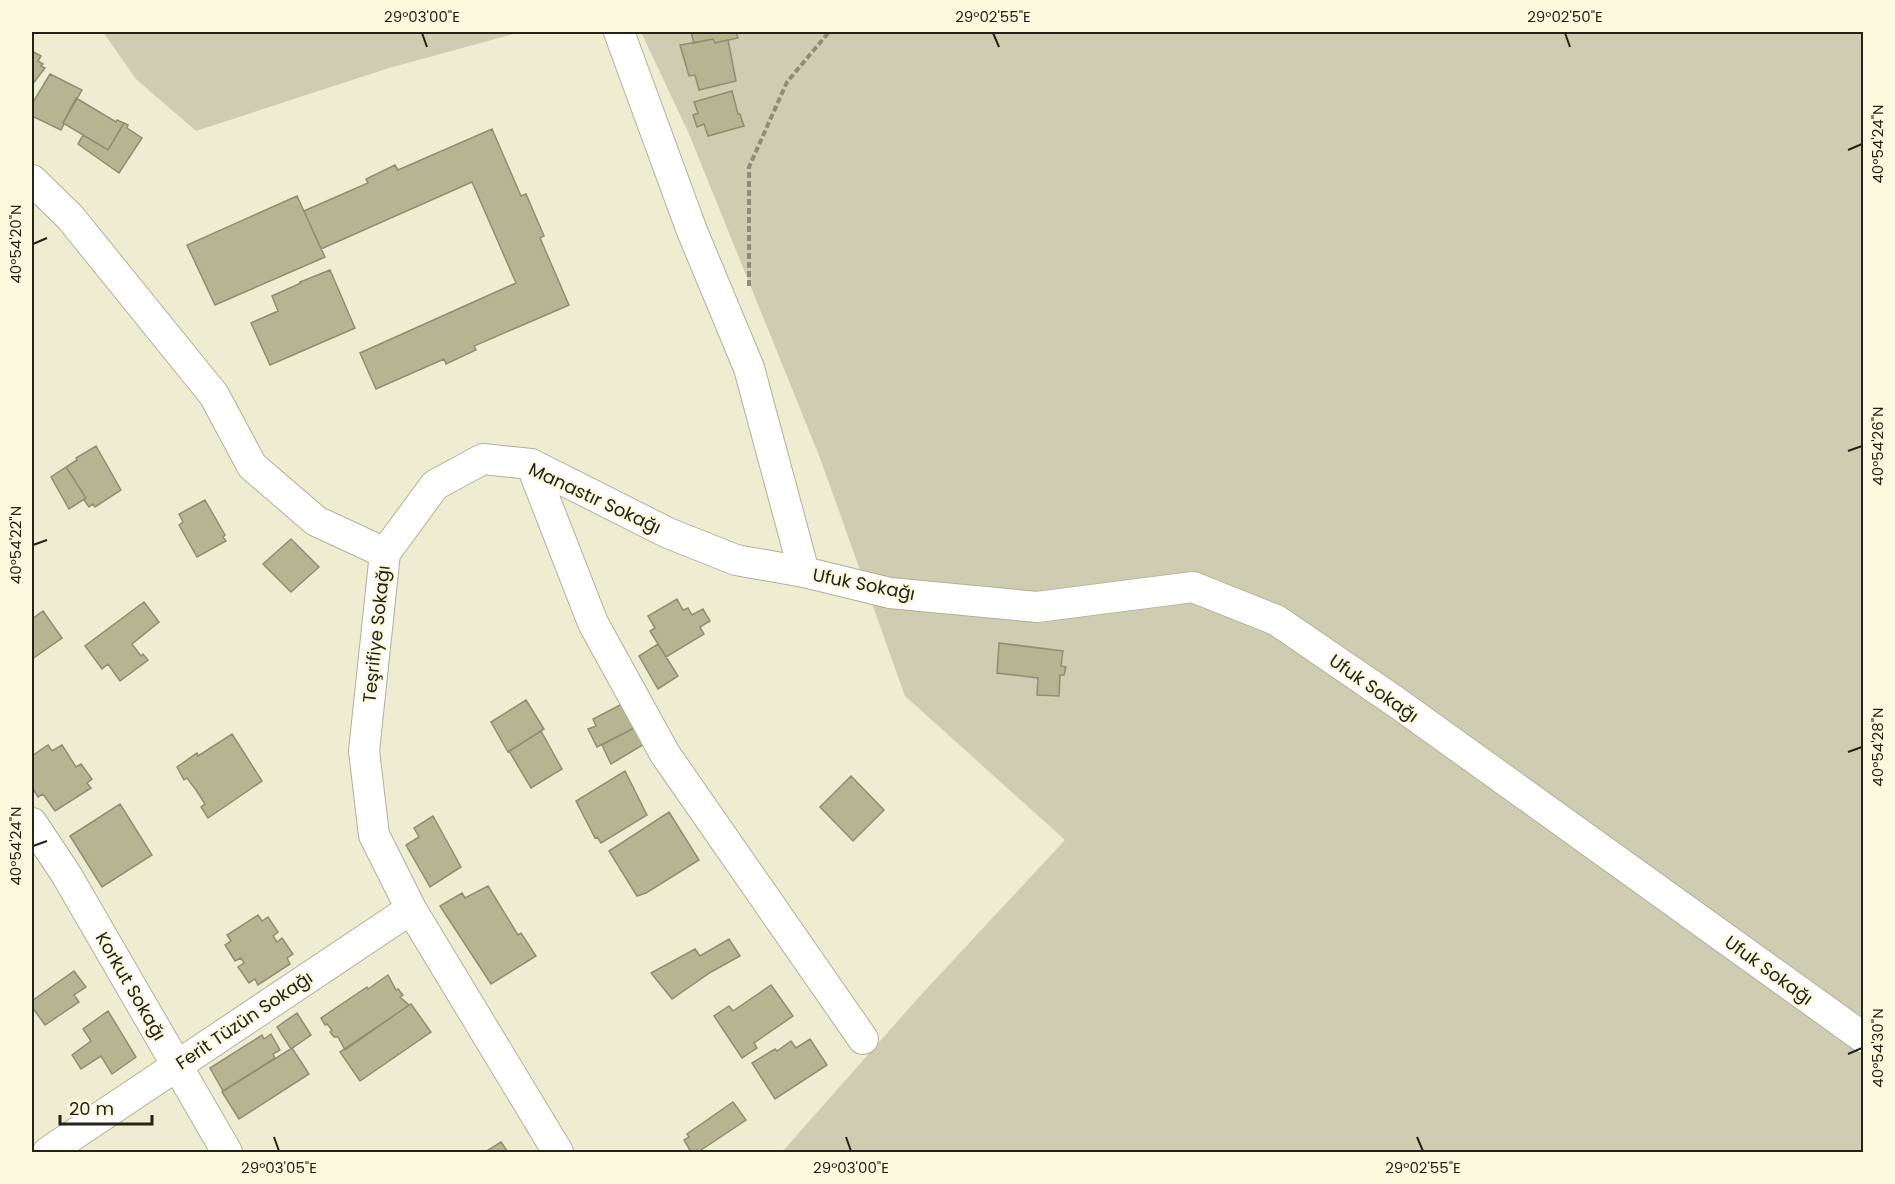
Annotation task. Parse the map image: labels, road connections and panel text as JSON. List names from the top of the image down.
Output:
{
  "streets": {
    "street": [
      "Manastır Sokağı",
      "Ufuk Sokağı",
      "Teşrifiye Sokağı",
      "Korkut Sokağı",
      "Ferit Tüzün Sokağı"
    ]
  },
  "crossings": [
    ["Manastır Sokağı", "Ufuk Sokağı"],
    ["Manastır Sokağı", "Teşrifiye Sokağı"],
    ["Teşrifiye Sokağı", "Ferit Tüzün Sokağı"],
    ["Korkut Sokağı", "Ferit Tüzün Sokağı"]
  ],
  "scale_bar": "20 m",
  "coordinates": [
    "29°03'00\"E",
    "29°02'55\"E",
    "29°02'50\"E",
    "40°54'24\"N",
    "40°54'20\"N",
    "40°54'26\"N",
    "40°54'22\"N",
    "40°54'28\"N",
    "40°54'30\"N",
    "29°03'05\"E"
  ]
}
